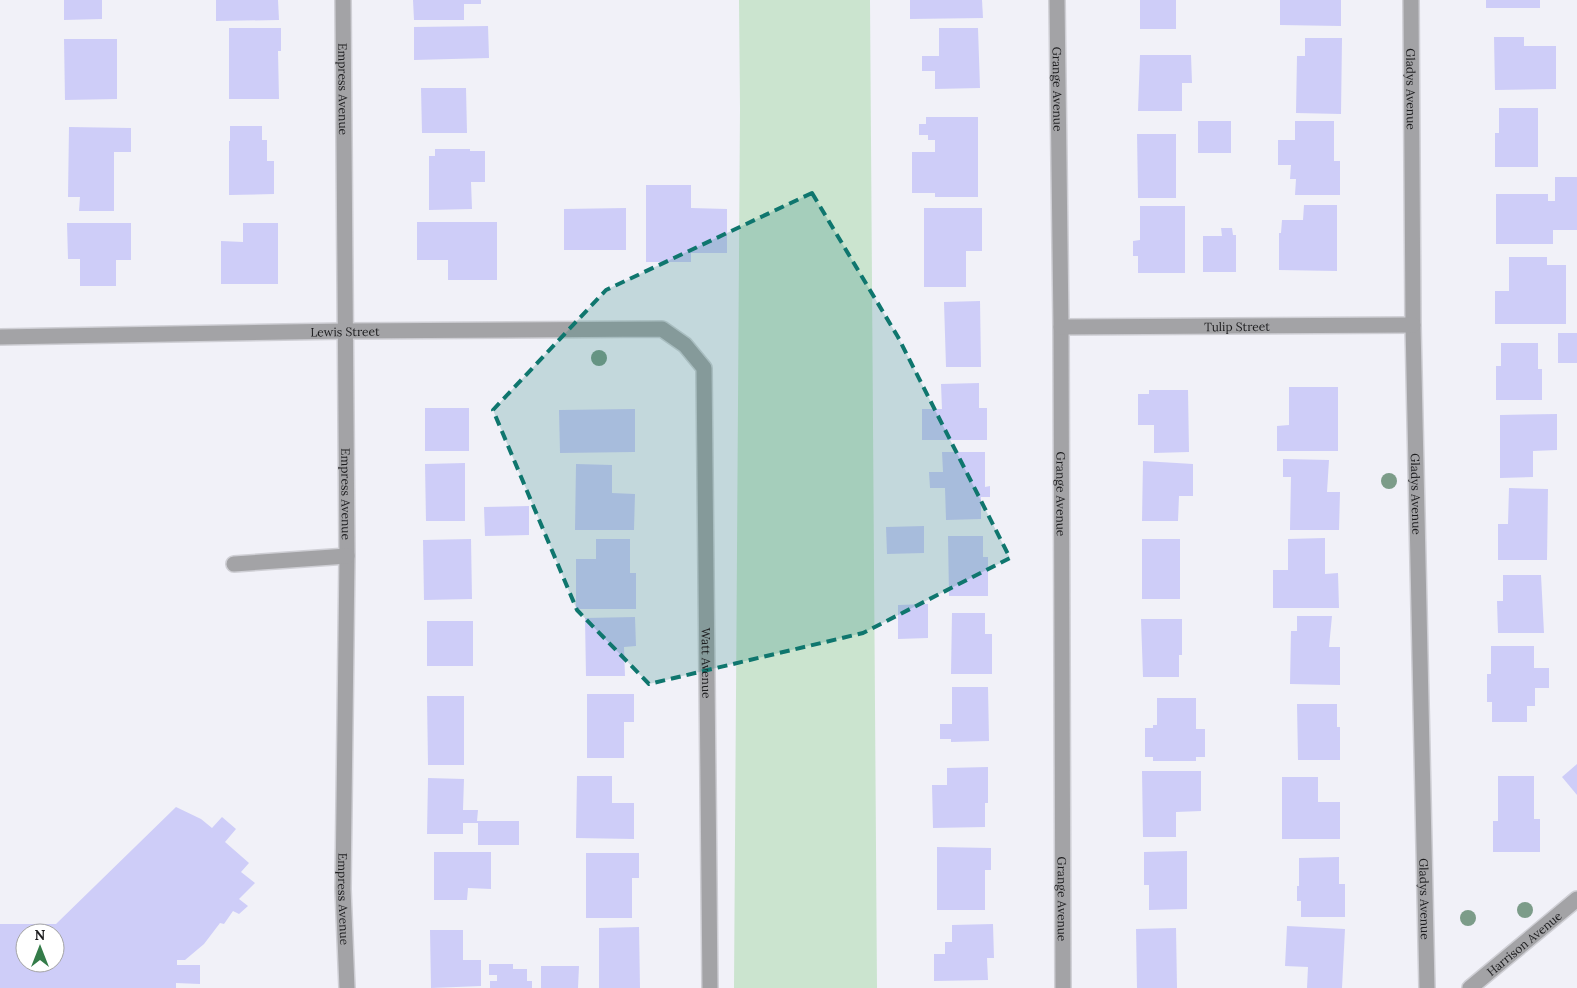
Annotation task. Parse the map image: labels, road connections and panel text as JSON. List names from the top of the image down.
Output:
{
  "streets": {
    "street": [
      "Empress Avenue",
      "Grange Avenue",
      "Gladys Avenue",
      "Tulip Street",
      "Lewis Street",
      "Watt Avenue",
      "Harrison Avenue"
    ]
  },
  "crossings": [
    ["Empress Avenue", "Lewis Street"],
    ["Grange Avenue", "Tulip Street"],
    ["Gladys Avenue", "Tulip Street"],
    ["Lewis Street", "Watt Avenue"]
  ],
  "north": "top"
}
